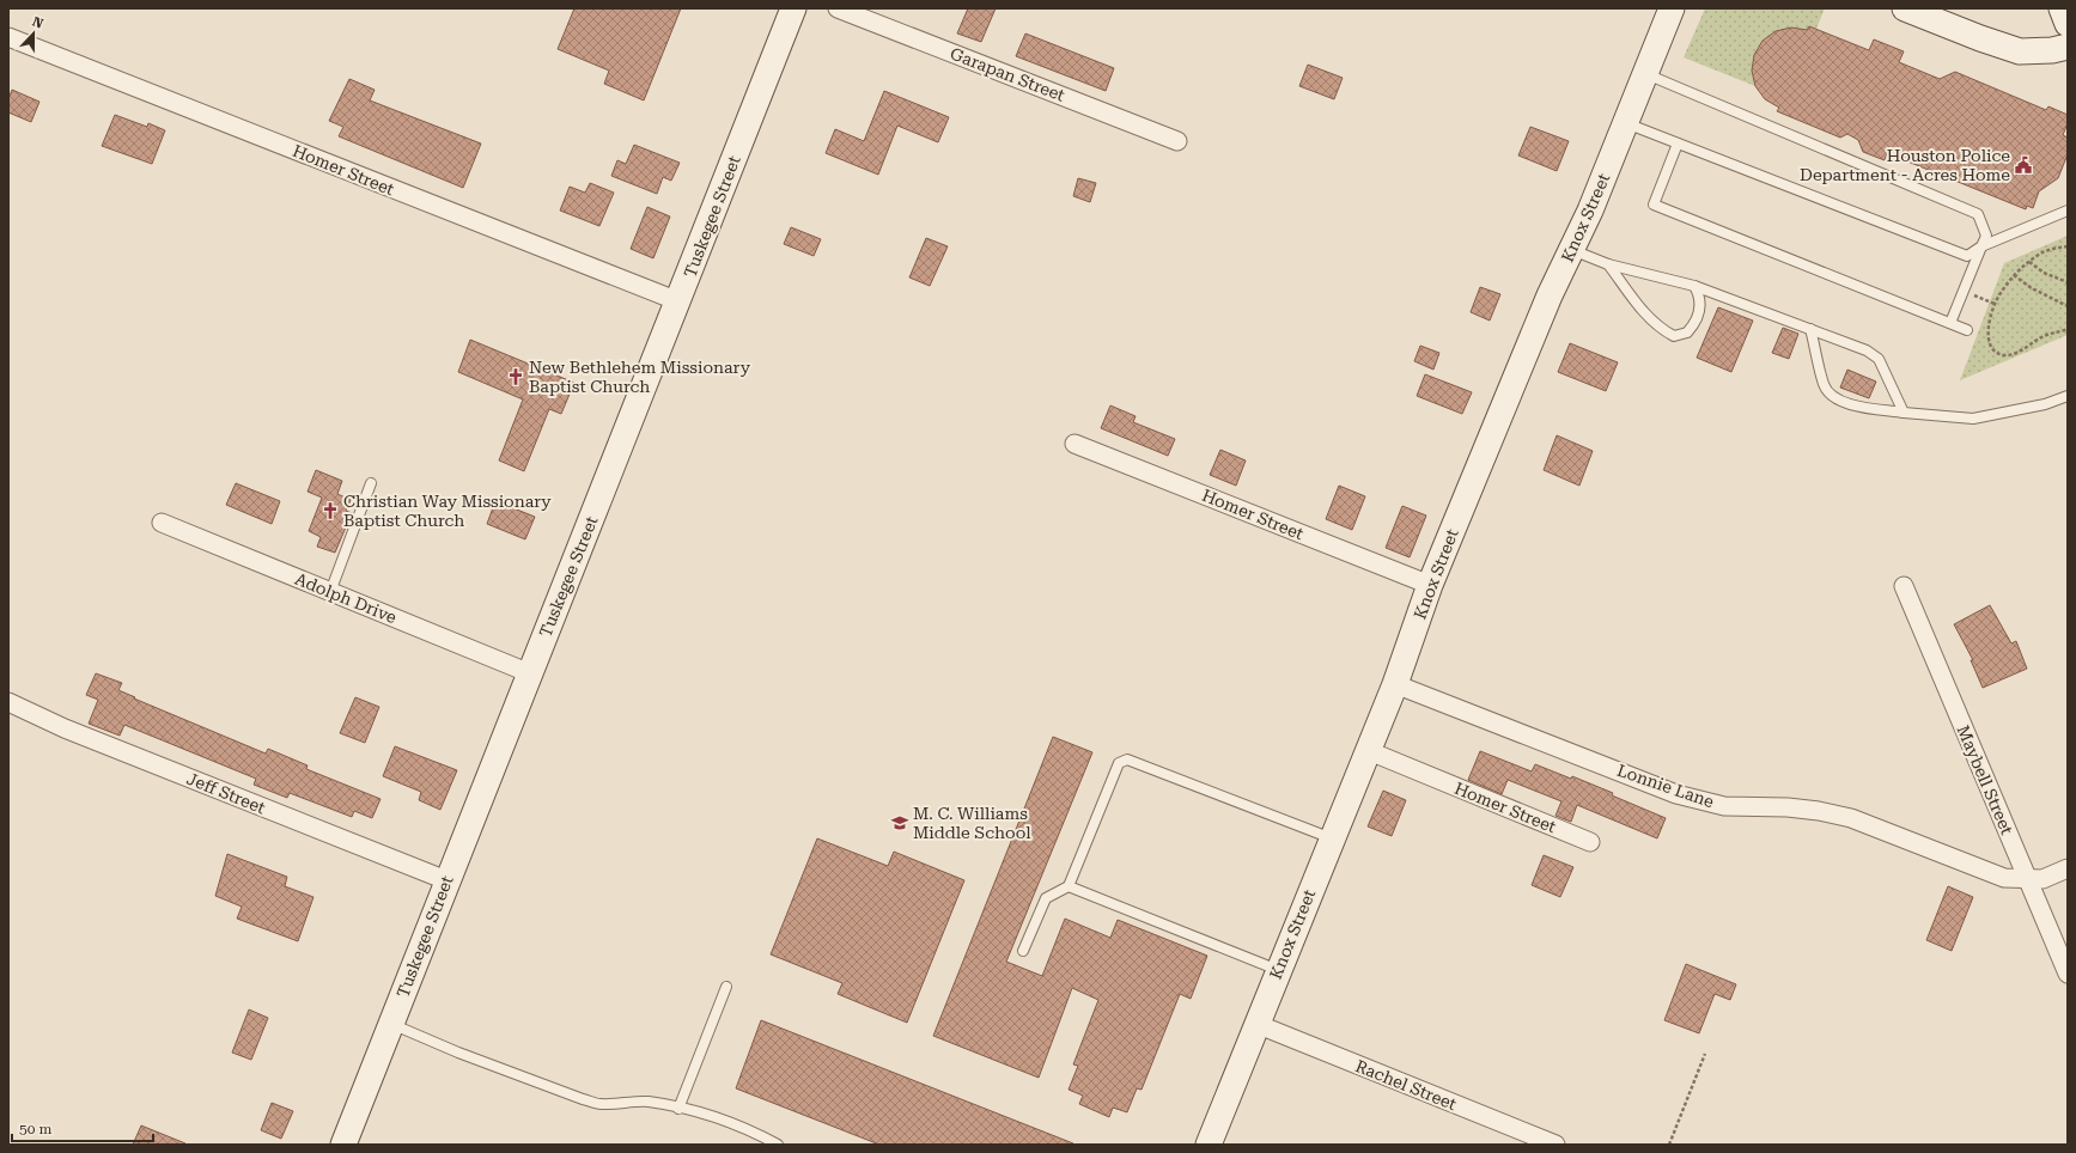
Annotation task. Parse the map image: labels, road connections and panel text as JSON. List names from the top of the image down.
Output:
{
  "streets": {
    "street": [
      "Garapan Street",
      "Homer Street",
      "Tuskegee Street",
      "Knox Street",
      "Adolph Drive",
      "Maybell Street",
      "Lonnie Lane",
      "Jeff Street",
      "Rachel Street"
    ]
  },
  "crossings": [
    ["Homer Street", "Tuskegee Street"],
    ["Homer Street", "Knox Street"],
    ["Tuskegee Street", "Adolph Drive"],
    ["Tuskegee Street", "Jeff Street"],
    ["Knox Street", "Lonnie Lane"],
    ["Knox Street", "Rachel Street"],
    ["Maybell Street", "Lonnie Lane"]
  ],
  "places": {
    "public building": ["Houston Police Department - Acres Home"],
    "church": ["New Bethlehem Missionary Baptist Church", "Christian Way Missionary Baptist Church"],
    "school or university": ["M. C. Williams Middle School"]
  },
  "scale_bar": "50 m",
  "north": "top"
}
